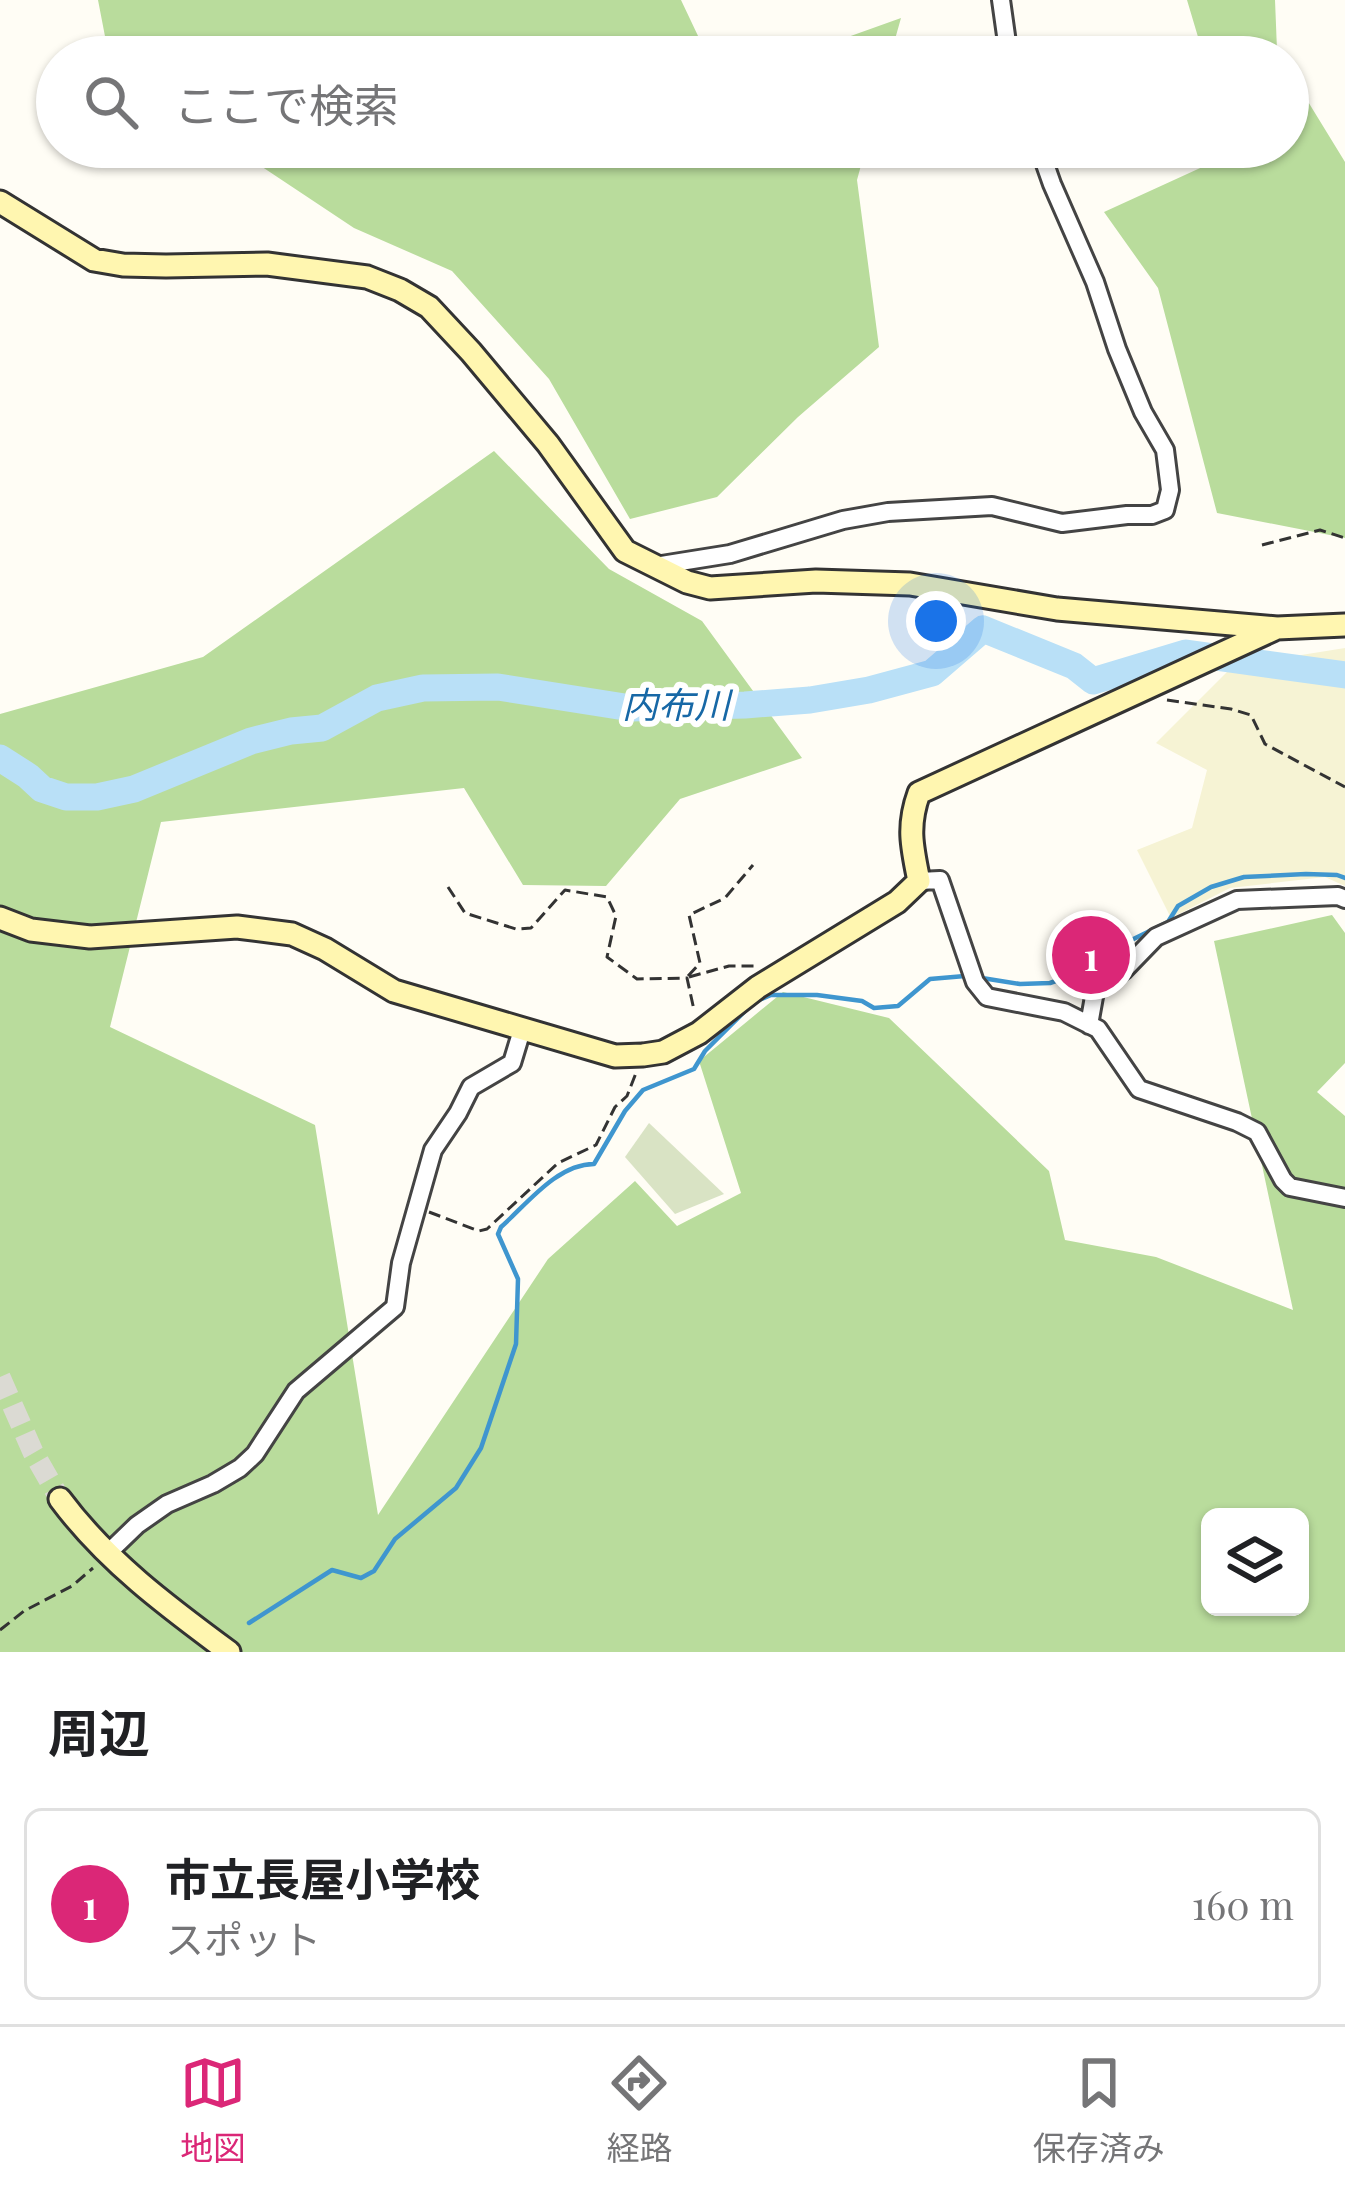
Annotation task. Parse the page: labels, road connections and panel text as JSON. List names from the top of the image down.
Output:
{
  "water": ["内布川"],
  "page": {
    "search": "ここで検索",
    "pins": "1",
    "heading": "周辺",
    "list": [
      {
        "mark": "1",
        "name": "市立長屋小学校",
        "note": "スポット",
        "value": "160 m"
      }
    ],
    "nav": ["地図", "経路", "保存済み"]
  }
}
